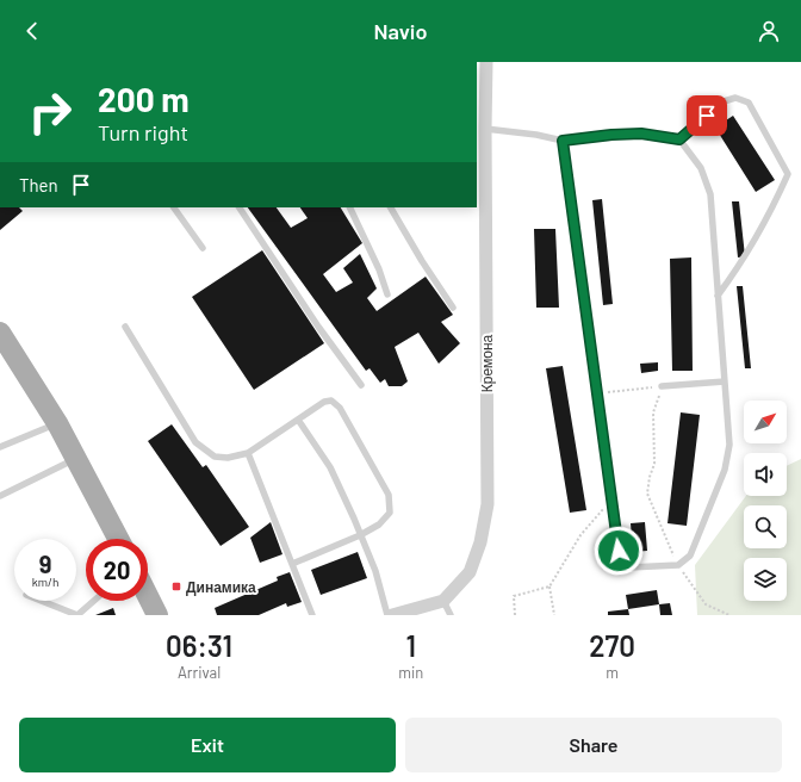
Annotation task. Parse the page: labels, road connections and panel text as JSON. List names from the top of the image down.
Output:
{
  "streets": {
    "street": ["Кремона"]
  },
  "places": {
    "transit": ["Динамика"]
  },
  "north": "top right",
  "page": {
    "header": "Navio",
    "turn": ["200 m", "Turn right"],
    "then": "Then",
    "speed": "9 km/h",
    "limit": "20",
    "eta": [
      "06:31",
      "Arrival",
      "1",
      "min",
      "270",
      "m"
    ],
    "buttons": ["Exit", "Share"]
  }
}
